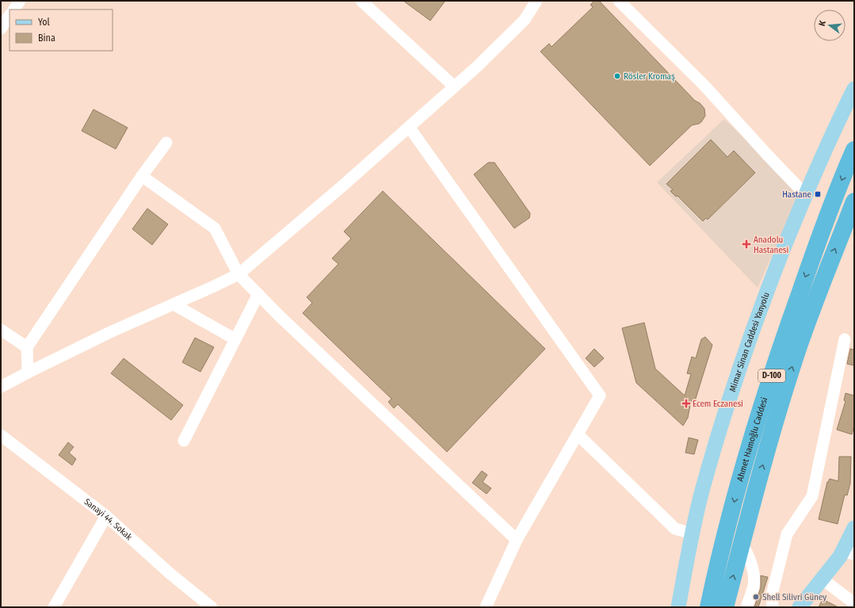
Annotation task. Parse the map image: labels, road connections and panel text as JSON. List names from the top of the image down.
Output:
{
  "streets": {
    "highway": ["D-100", "Ahmet Hamoğlu Caddesi"],
    "main road": ["Mimar Sinan Caddesi Yanyolu"],
    "street": ["Sanayi 44. Sokak"]
  },
  "places": {
    "other": ["Rösler Kromaş", "Shell Silivri Güney"],
    "transit": ["Hastane"],
    "health": ["Anadolu Hastanesi", "Ecem Eczanesi"]
  },
  "legend": ["Yol", "Bina"],
  "north": "left"
}
